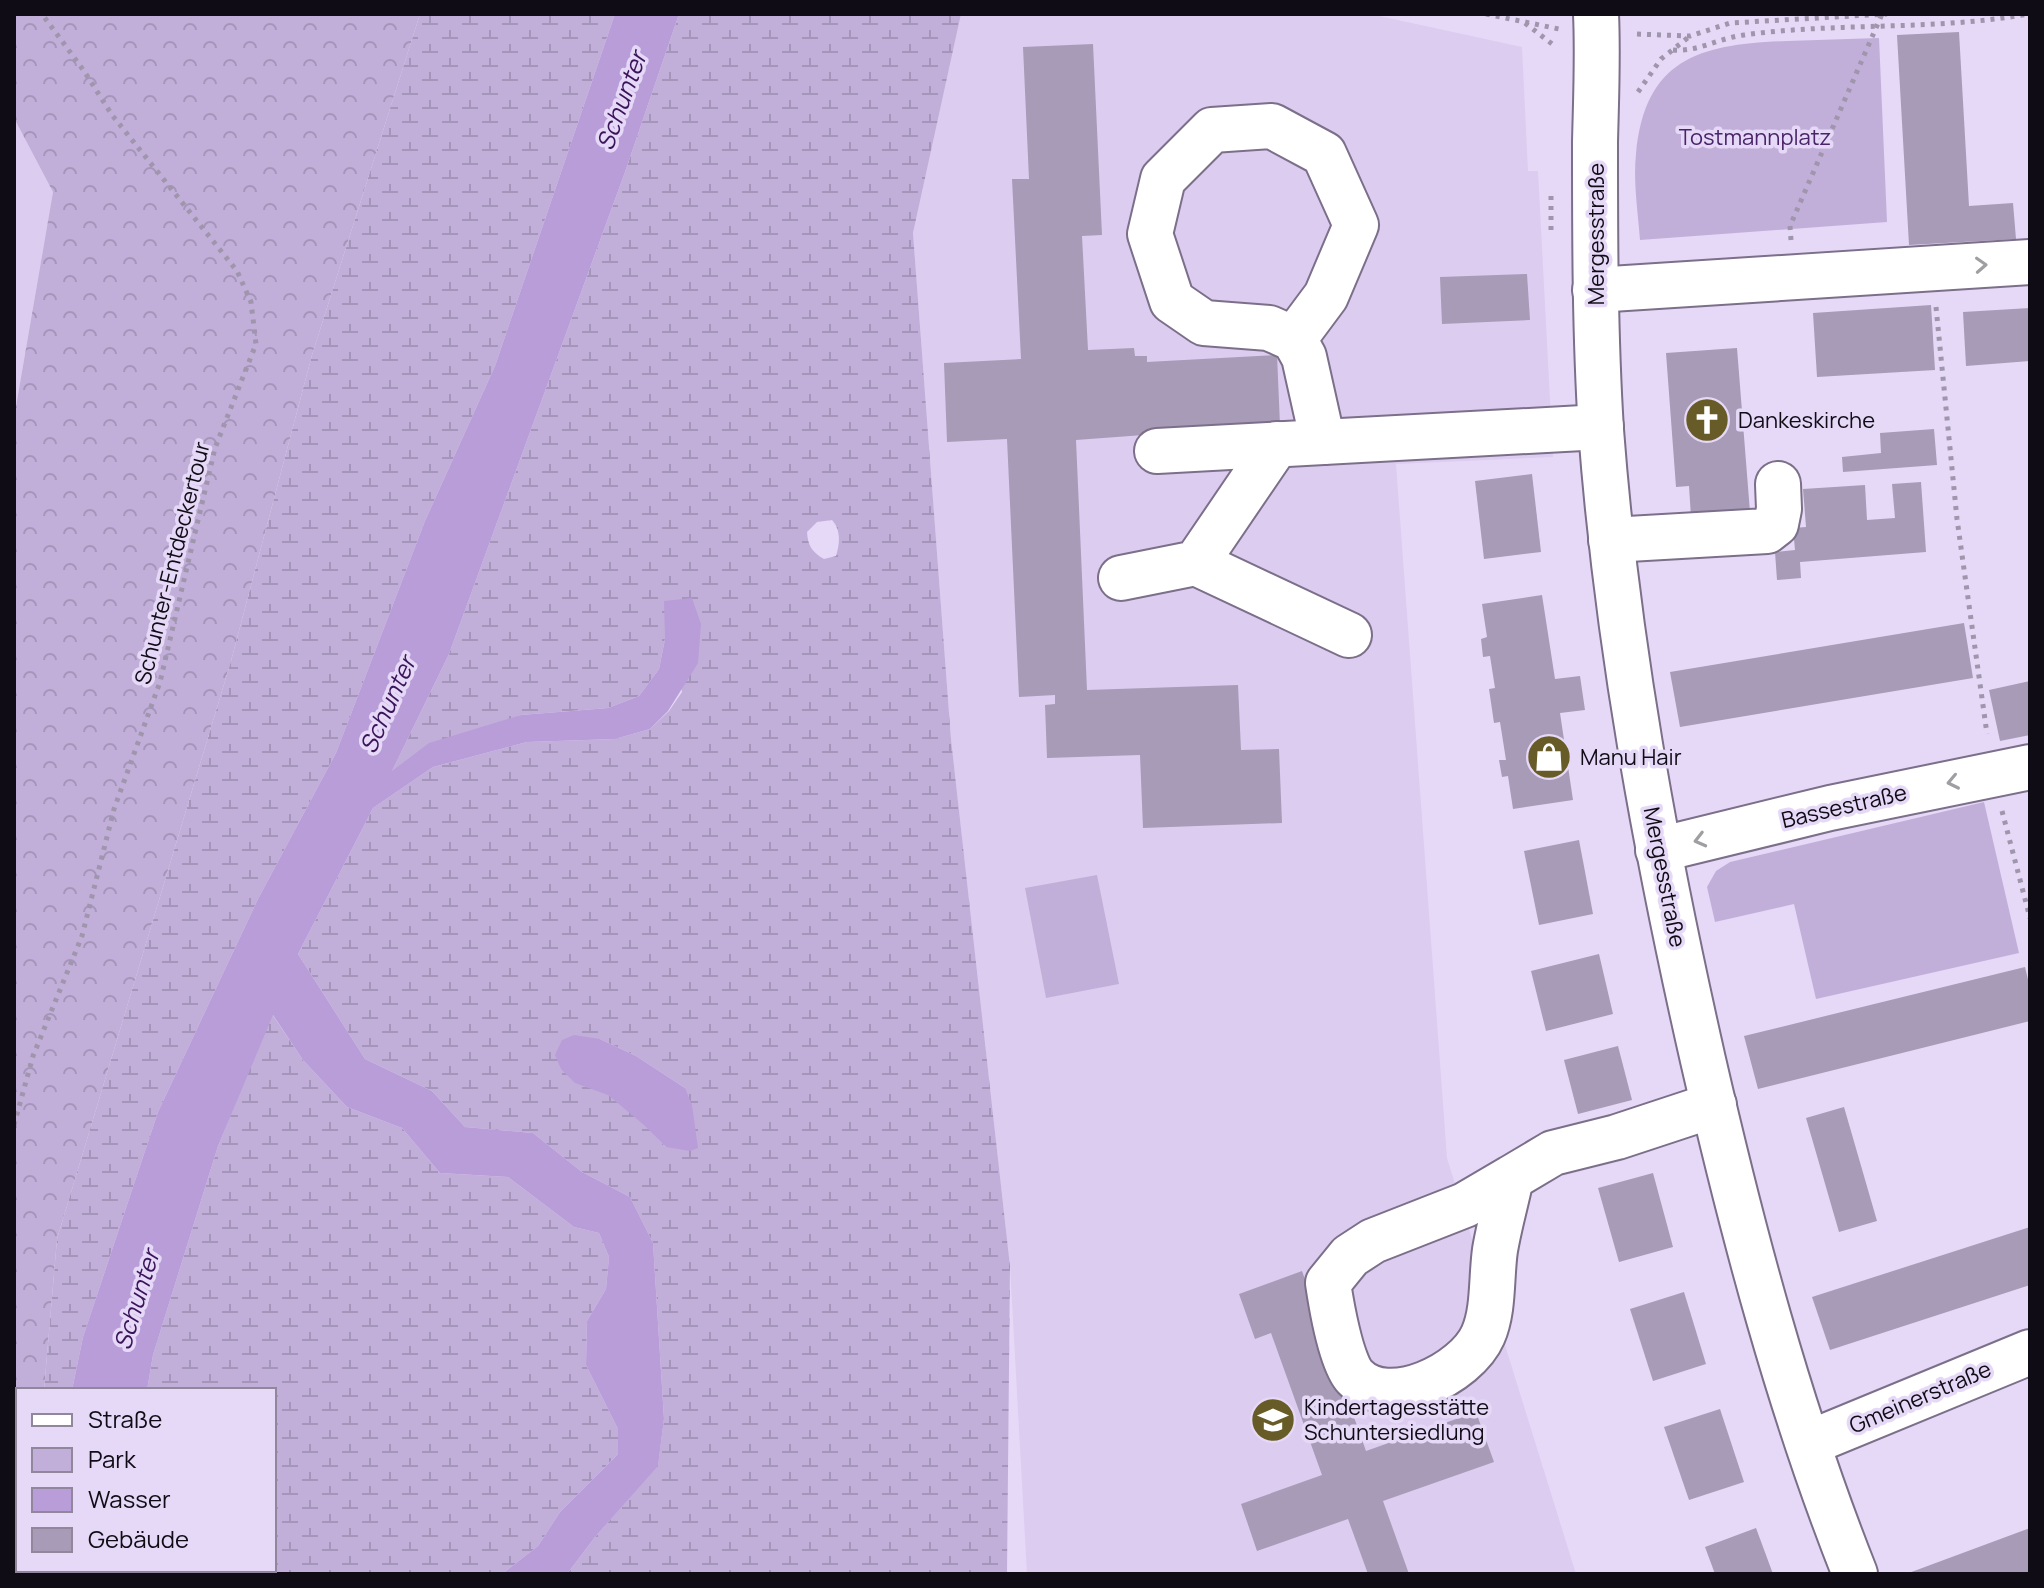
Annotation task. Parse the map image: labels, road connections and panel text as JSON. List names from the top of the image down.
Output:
{
  "streets": {
    "street": ["Mergesstraße", "Bassestraße", "Gmeinerstraße"],
    "path": ["Schunter-Entdeckertour"]
  },
  "crossings": [
    ["Mergesstraße", "Bassestraße"],
    ["Mergesstraße", "Gmeinerstraße"]
  ],
  "one_way": ["Bassestraße"],
  "water": ["Schunter"],
  "parks": ["Tostmannplatz"],
  "places": {
    "church": ["Dankeskirche"],
    "shop": ["Manu Hair"],
    "school or university": ["Kindertagesstätte Schuntersiedlung"]
  },
  "legend": [
    "Straße",
    "Park",
    "Wasser",
    "Gebäude"
  ]
}
